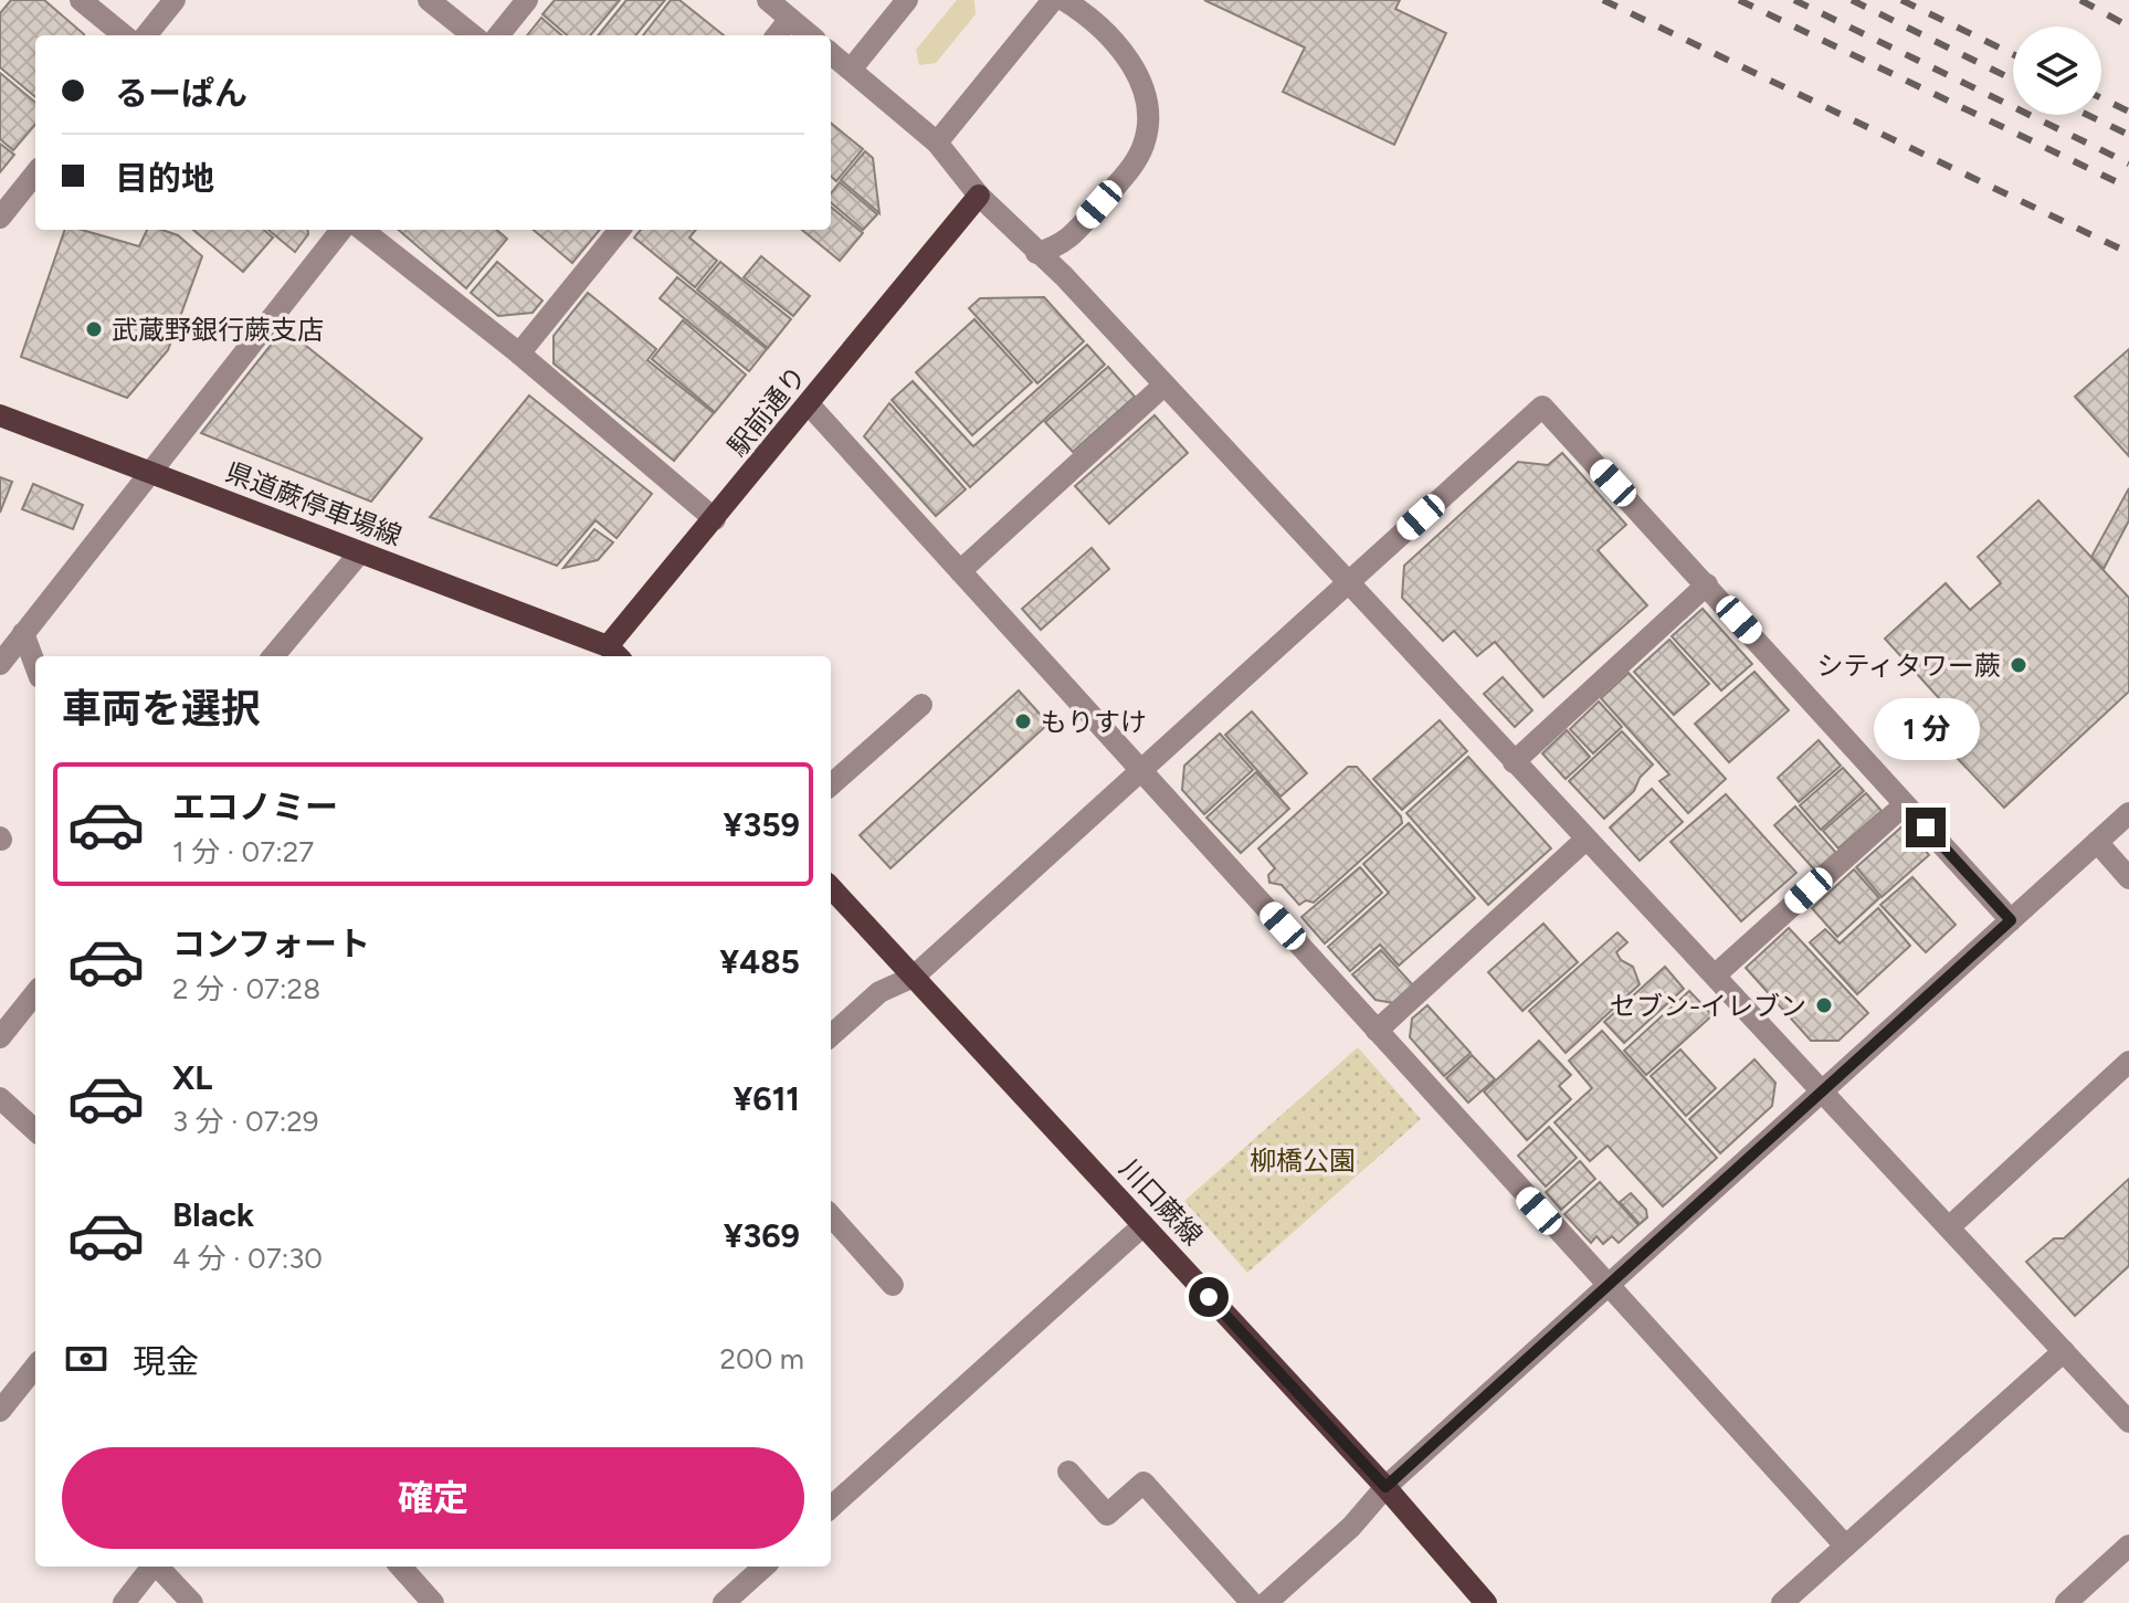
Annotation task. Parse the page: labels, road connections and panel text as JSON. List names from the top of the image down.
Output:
{
  "streets": {
    "main road": ["駅前通り", "県道蕨停車場線", "川口蕨線"]
  },
  "crossings": [
    ["駅前通り", "県道蕨停車場線"]
  ],
  "parks": ["柳橋公園"],
  "places": [
    "武蔵野銀行蕨支店",
    "シティタワー蕨",
    "もりすけ",
    "セブン-イレブン"
  ],
  "page": {
    "banner": ["るーぱん", "目的地"],
    "heading": "車両を選択",
    "bubble": "1 分",
    "list": [
      {
        "name": "エコノミー",
        "note": "1 分 · 07:27",
        "value": "¥359"
      },
      {
        "name": "コンフォート",
        "note": "2 分 · 07:28",
        "value": "¥485"
      },
      {
        "name": "XL",
        "note": "3 分 · 07:29",
        "value": "¥611"
      },
      {
        "name": "Black",
        "note": "4 分 · 07:30",
        "value": "¥369"
      }
    ],
    "pay": ["現金", "200 m"],
    "buttons": "確定"
  }
}
